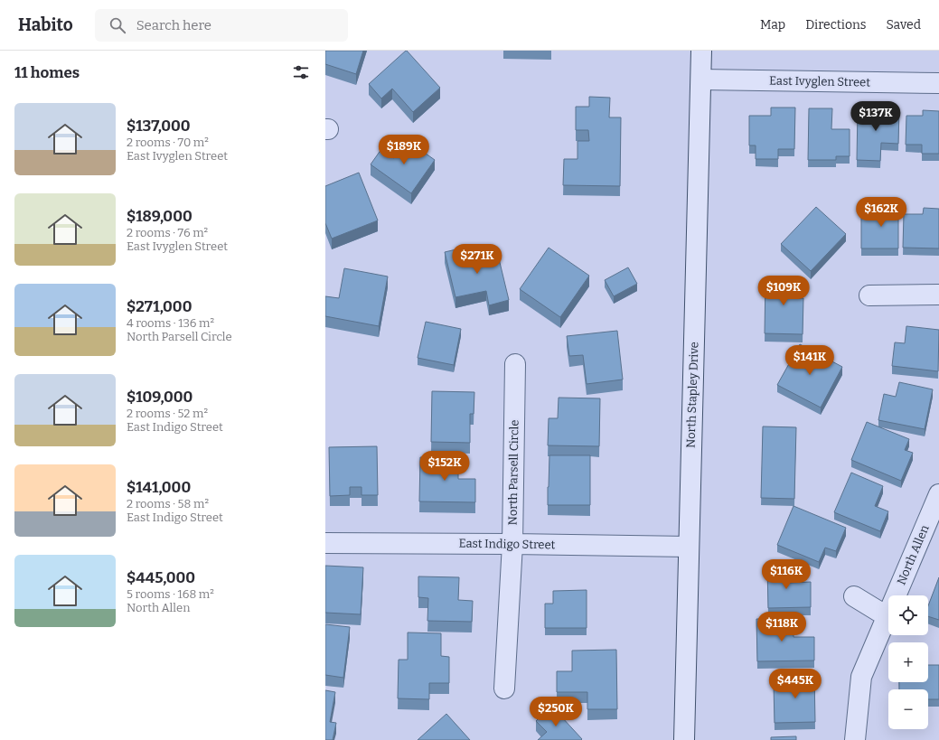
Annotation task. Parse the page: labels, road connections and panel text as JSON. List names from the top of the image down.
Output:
{
  "streets": {
    "street": [
      "East Ivyglen Street",
      "North Stapley Drive",
      "North Parsell Circle",
      "East Indigo Street",
      "North Allen"
    ]
  },
  "crossings": [
    ["East Ivyglen Street", "North Stapley Drive"],
    ["North Stapley Drive", "East Indigo Street"],
    ["North Parsell Circle", "East Indigo Street"]
  ],
  "page": {
    "header": "Habito",
    "search": "Search here",
    "nav": ["Map", "Directions", "Saved"],
    "heading": "11 homes",
    "list": [
      {
        "name": "$137,000",
        "note": "2 rooms · 70 m² · East Ivyglen Street"
      },
      {
        "name": "$189,000",
        "note": "2 rooms · 76 m² · East Ivyglen Street"
      },
      {
        "name": "$271,000",
        "note": "4 rooms · 136 m² · North Parsell Circle"
      },
      {
        "name": "$109,000",
        "note": "2 rooms · 52 m² · East Indigo Street"
      },
      {
        "name": "$141,000",
        "note": "2 rooms · 58 m² · East Indigo Street"
      },
      {
        "name": "$445,000",
        "note": "5 rooms · 168 m² · North Allen"
      }
    ],
    "price": [
      "$137K",
      "$189K",
      "$162K",
      "$271K",
      "$109K",
      "$141K",
      "$152K",
      "$116K",
      "$118K",
      "$445K",
      "$250K"
    ],
    "map_buttons": ["+", "−"]
  }
}
